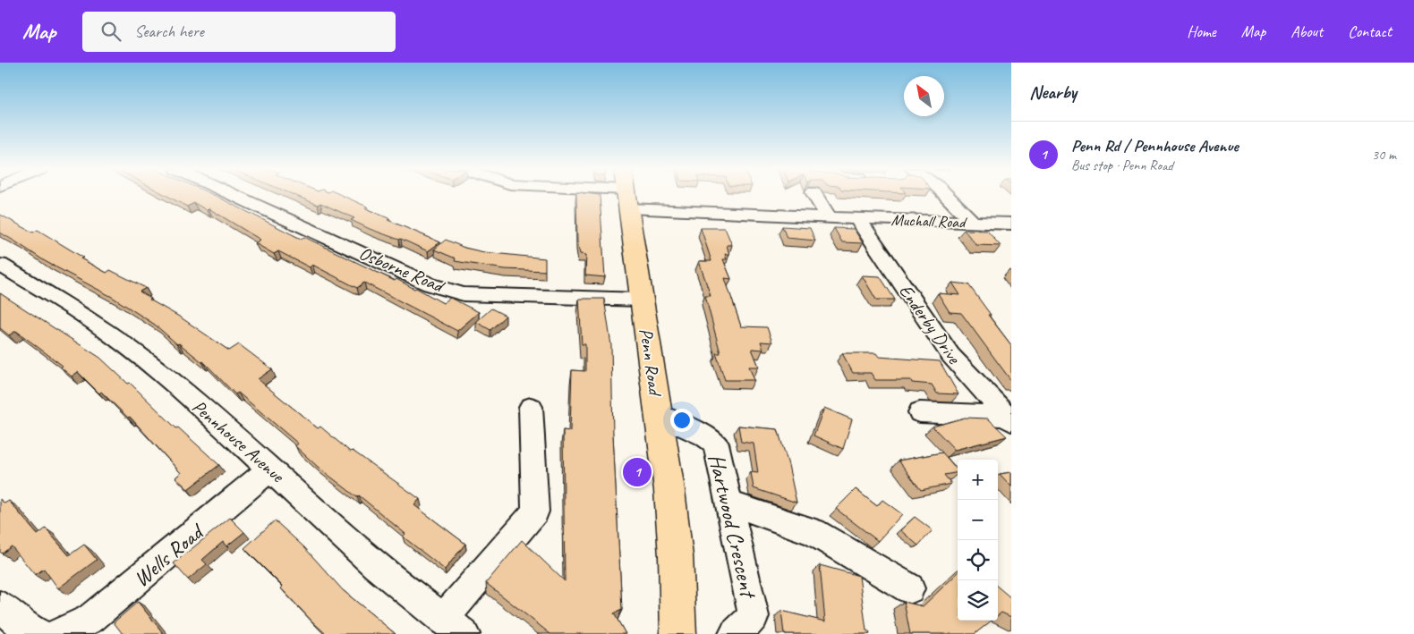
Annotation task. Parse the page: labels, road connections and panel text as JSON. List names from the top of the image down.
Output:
{
  "streets": {
    "highway": ["Penn Road"],
    "street": [
      "Muchall Road",
      "Osborne Road",
      "Enderby Drive",
      "Pennhouse Avenue",
      "Hartwood Crescent",
      "Wells Road"
    ]
  },
  "crossings": [
    ["Muchall Road", "Enderby Drive"],
    ["Osborne Road", "Penn Road"],
    ["Penn Road", "Hartwood Crescent"],
    ["Pennhouse Avenue", "Wells Road"]
  ],
  "north": "top left",
  "page": {
    "header": "Map",
    "search": "Search here",
    "nav": [
      "Home",
      "Map",
      "About",
      "Contact"
    ],
    "heading": "Nearby",
    "list": [
      {
        "mark": "1",
        "name": "Penn Rd / Pennhouse Avenue",
        "note": "Bus stop · Penn Road",
        "value": "30 m"
      }
    ],
    "pins": "1",
    "map_buttons": ["+", "−"]
  }
}
